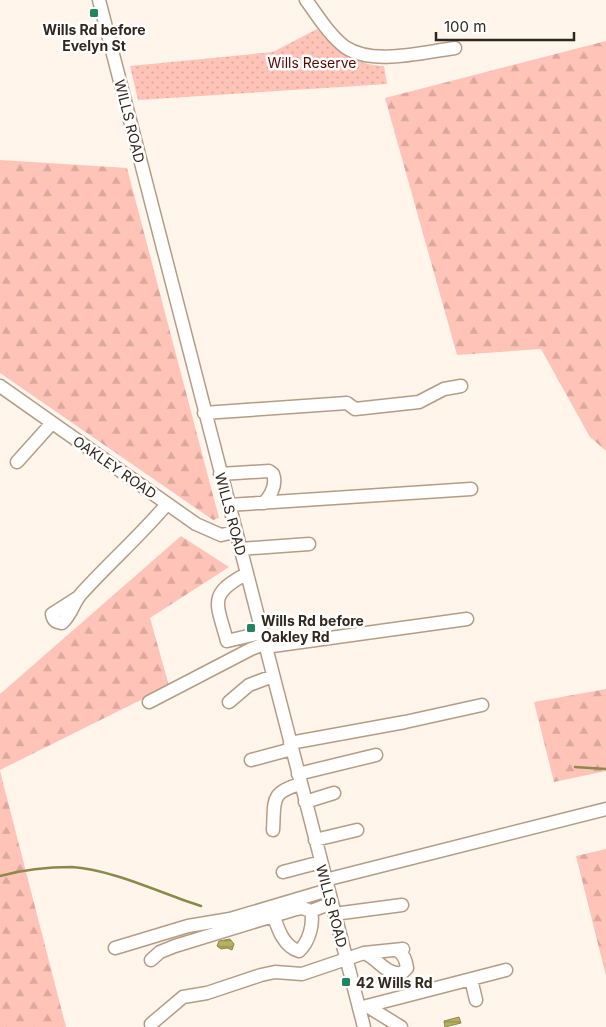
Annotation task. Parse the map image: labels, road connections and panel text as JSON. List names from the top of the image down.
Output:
{
  "streets": {
    "street": ["WILLS ROAD", "OAKLEY ROAD"]
  },
  "crossings": [
    ["WILLS ROAD", "OAKLEY ROAD"]
  ],
  "parks": ["Wills Reserve"],
  "places": {
    "transit": ["Wills Rd before Evelyn St", "Wills Rd before Oakley Rd", "42 Wills Rd"]
  },
  "scale_bar": "100 m"
}
